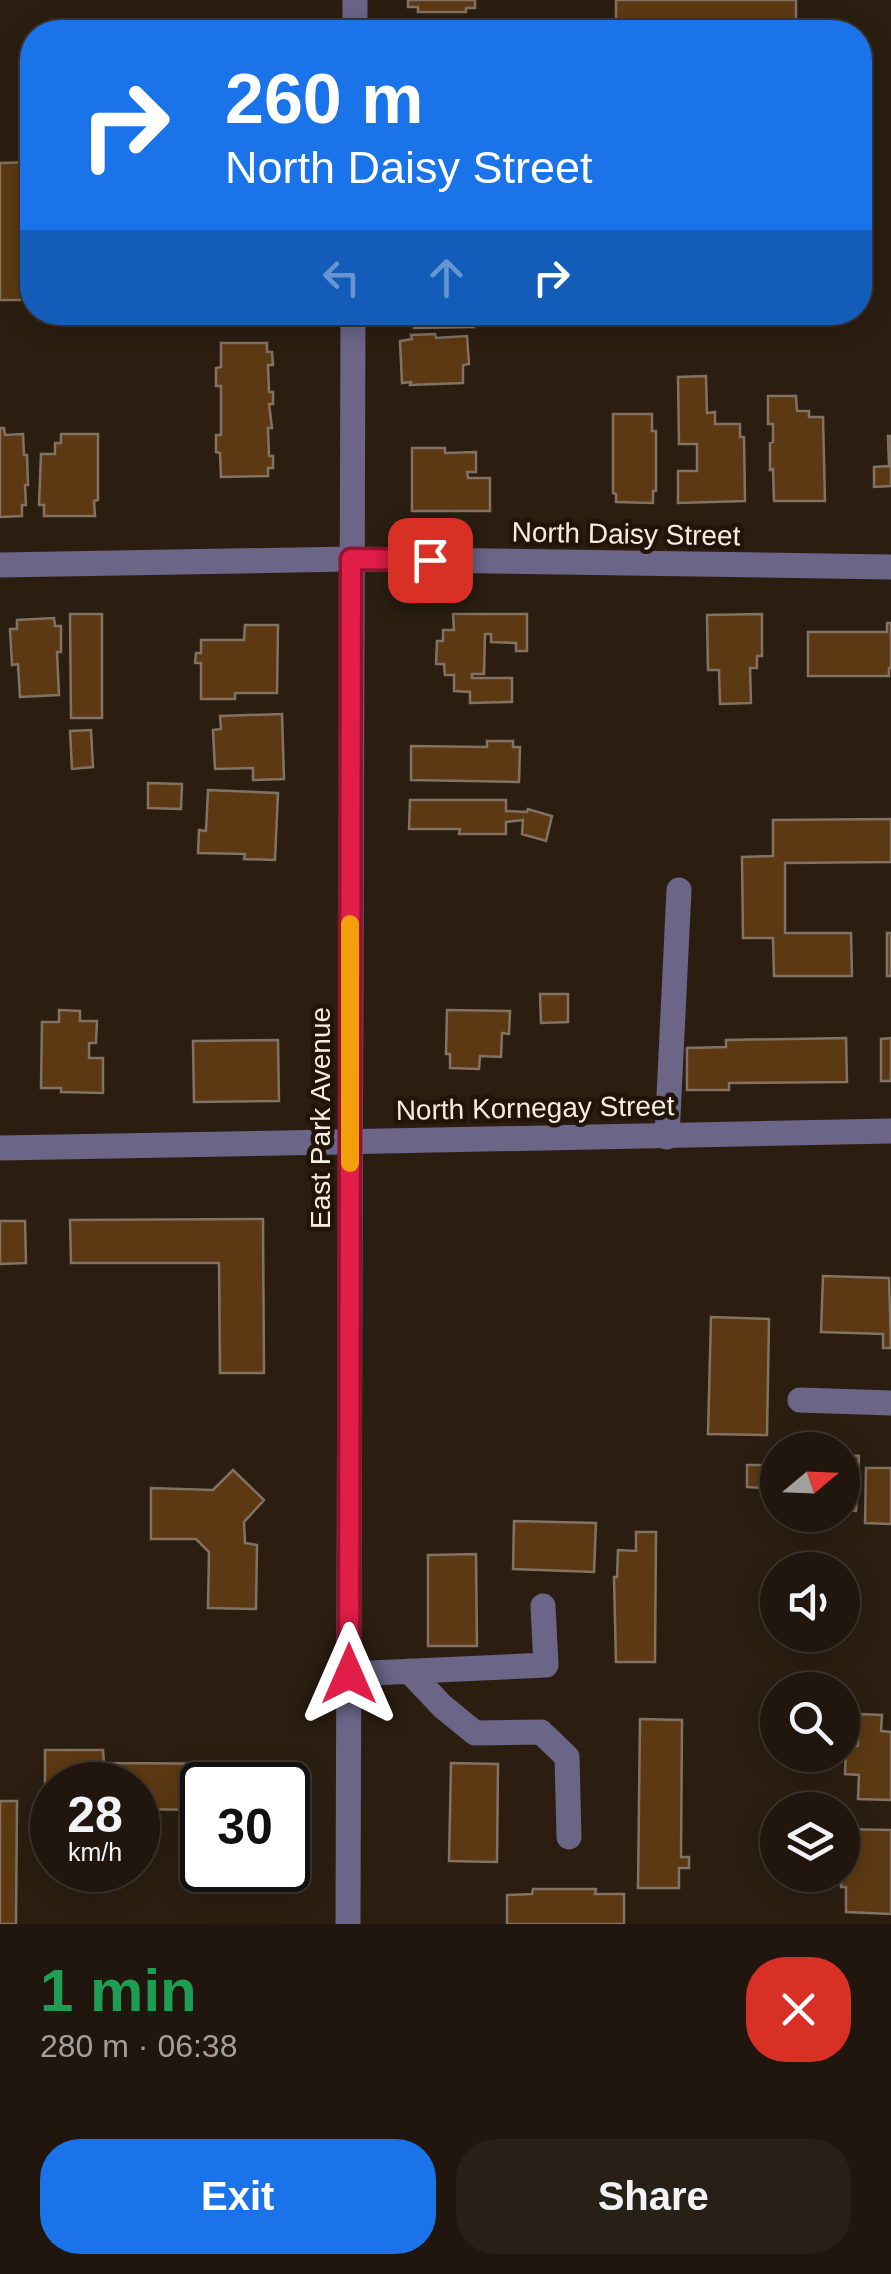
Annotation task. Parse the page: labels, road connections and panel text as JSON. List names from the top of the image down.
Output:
{
  "streets": {
    "street": ["North Daisy Street", "North Kornegay Street", "East Park Avenue"]
  },
  "crossings": [
    ["North Daisy Street", "East Park Avenue"],
    ["North Kornegay Street", "East Park Avenue"]
  ],
  "north": "right",
  "page": {
    "turn": ["260 m", "North Daisy Street"],
    "speed": "28 km/h",
    "limit": "30",
    "heading": ["1 min", "280 m · 06:38"],
    "buttons": ["Exit", "Share"]
  }
}
